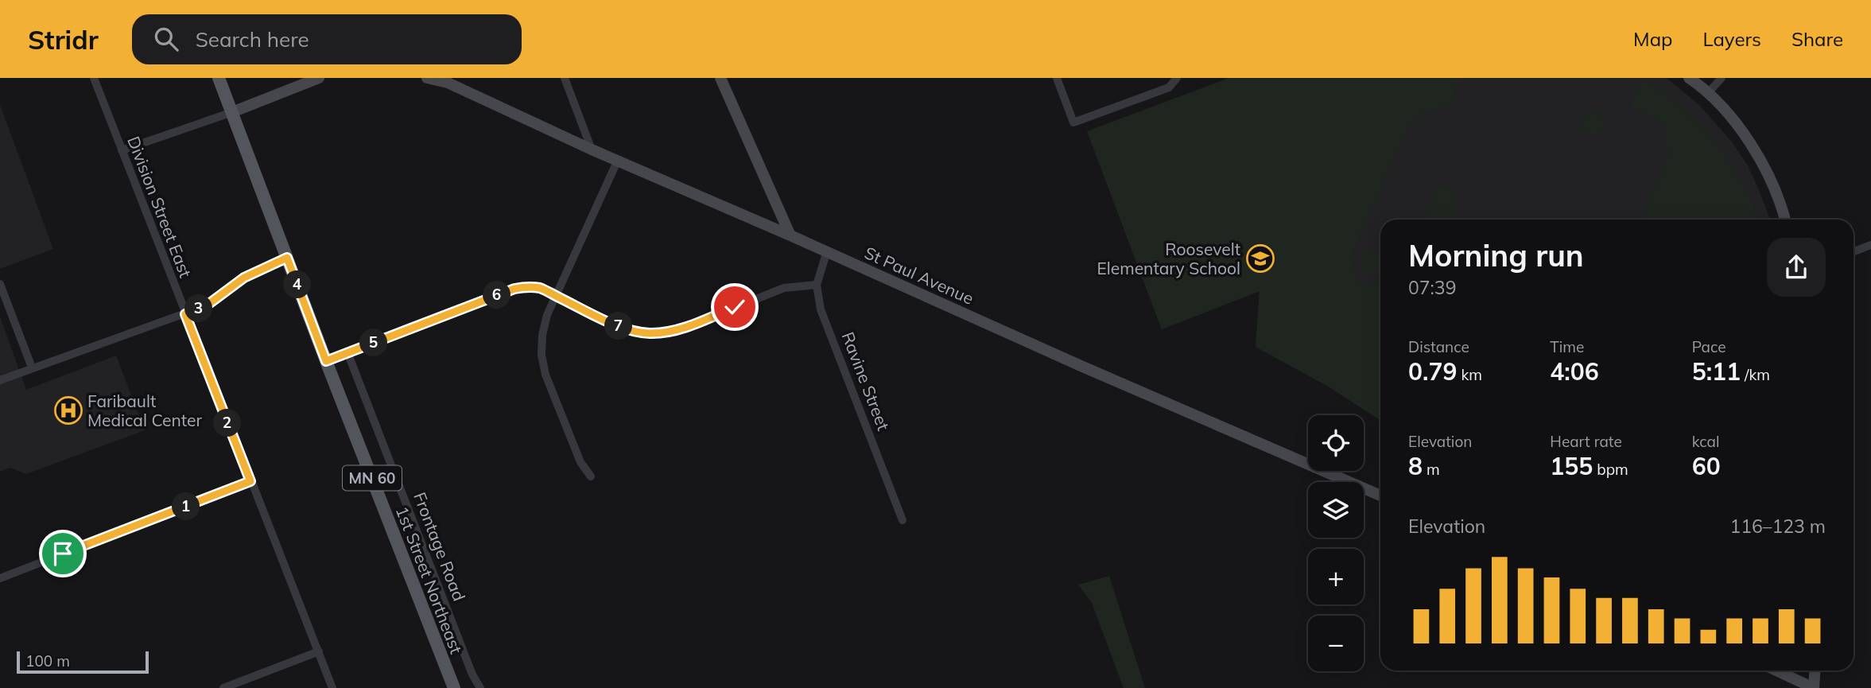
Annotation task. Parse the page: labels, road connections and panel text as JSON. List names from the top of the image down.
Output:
{
  "streets": {
    "main road": ["MN 60", "1st Street Northeast"],
    "street": [
      "Division Street East",
      "St Paul Avenue",
      "Ravine Street",
      "Frontage Road"
    ]
  },
  "crossings": [
    ["St Paul Avenue", "Ravine Street"]
  ],
  "places": {
    "school or university": ["Roosevelt Elementary School"],
    "hospital": ["Faribault Medical Center"]
  },
  "scale_bar": "100 m",
  "page": {
    "header": "Stridr",
    "search": "Search here",
    "nav": ["Map", "Layers", "Share"],
    "heading": ["Morning run", "07:39"],
    "pins": [
      "4",
      "6",
      "3",
      "7",
      "5",
      "2",
      "1"
    ],
    "stats": [
      ["Distance", "0.79 km"],
      ["Time", "4:06"],
      ["Pace", "5:11 /km"],
      ["Elevation", "8 m"],
      ["Heart rate", "155 bpm"],
      ["kcal", "60"]
    ],
    "map_buttons": ["+", "−"],
    "chart": ["Elevation", "116–123 m"],
    "scale": "100 m"
  }
}
